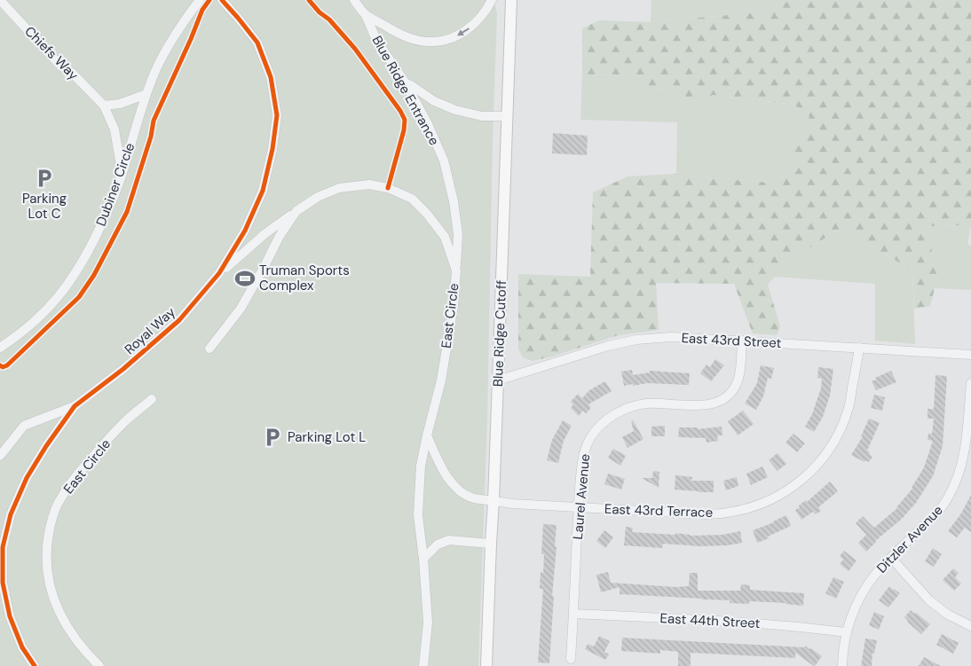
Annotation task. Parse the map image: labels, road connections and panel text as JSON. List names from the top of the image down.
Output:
{
  "streets": {
    "main road": ["Blue Ridge Cutoff"],
    "street": [
      "Chiefs Way",
      "Blue Ridge Entrance",
      "Dubiner Circle",
      "East Circle",
      "Royal Way",
      "East 43rd Street",
      "Laurel Avenue",
      "East 43rd Terrace",
      "Ditzler Avenue",
      "East 44th Street"
    ]
  },
  "crossings": [
    ["Chiefs Way", "Dubiner Circle"],
    ["Blue Ridge Entrance", "East Circle"],
    ["East Circle", "Royal Way"],
    ["Blue Ridge Cutoff", "East 43rd Street"],
    ["Blue Ridge Cutoff", "East 43rd Terrace"],
    ["East 43rd Street", "Laurel Avenue"],
    ["East 43rd Street", "East 43rd Terrace"],
    ["Laurel Avenue", "East 43rd Terrace"],
    ["Laurel Avenue", "East 44th Street"],
    ["Ditzler Avenue", "East 44th Street"]
  ],
  "places": {
    "parking": ["Parking Lot C", "Parking Lot L"],
    "sports": ["Truman Sports Complex"]
  }
}
